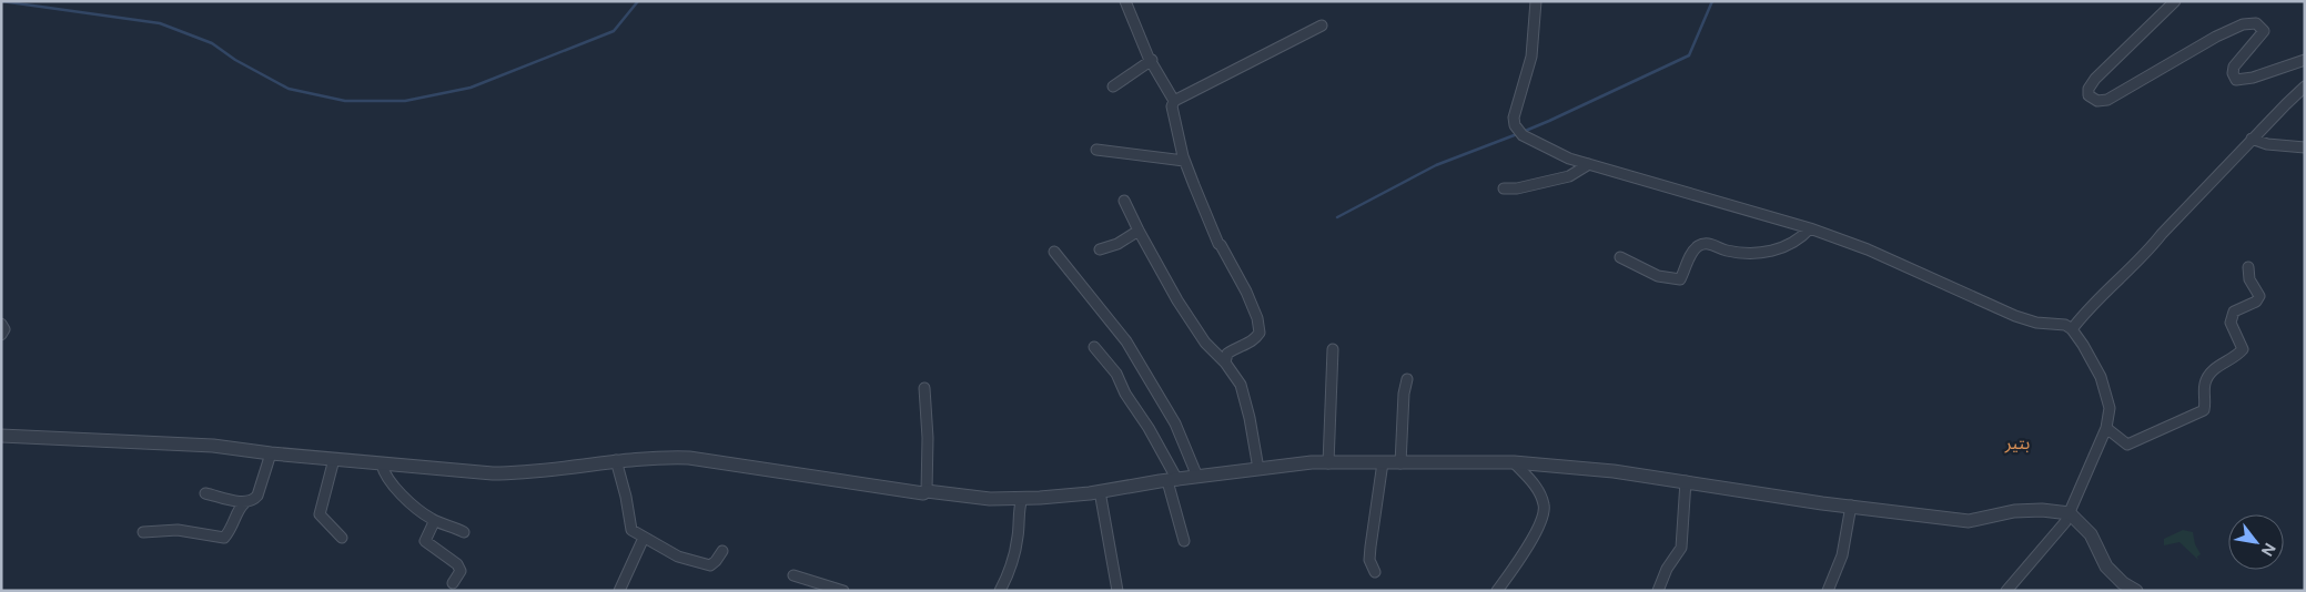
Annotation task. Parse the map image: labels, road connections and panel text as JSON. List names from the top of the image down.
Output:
{
  "districts": ["بتير"],
  "north": "bottom right"
}
